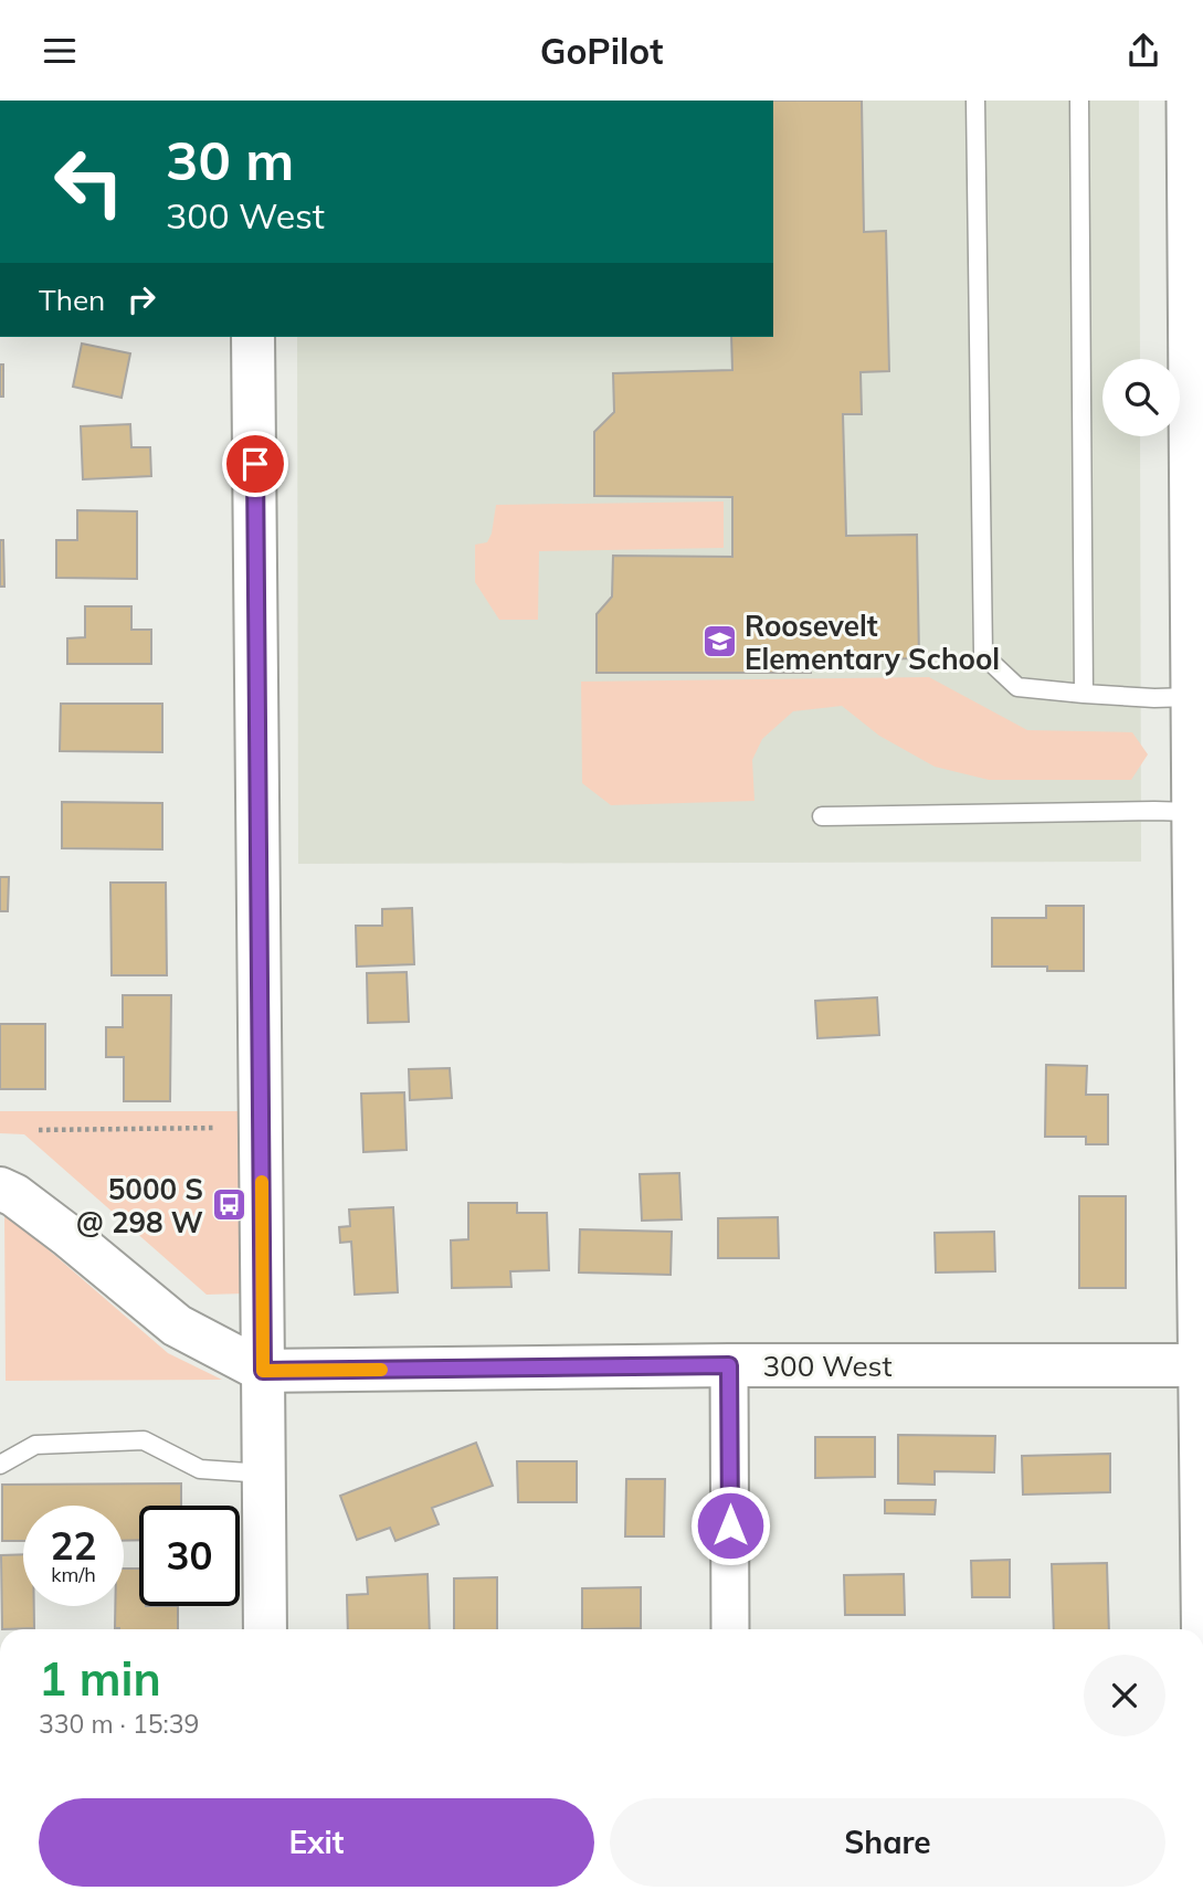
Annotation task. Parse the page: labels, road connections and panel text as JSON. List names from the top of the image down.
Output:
{
  "streets": {
    "main road": ["300 West"]
  },
  "places": {
    "school or university": ["Roosevelt Elementary School"],
    "bus stop": ["5000 S @ 298 W"]
  },
  "page": {
    "header": "GoPilot",
    "turn": ["30 m", "300 West"],
    "then": "Then",
    "speed": "22 km/h",
    "limit": "30",
    "heading": ["1 min", "330 m · 15:39"],
    "buttons": ["Exit", "Share"]
  }
}
